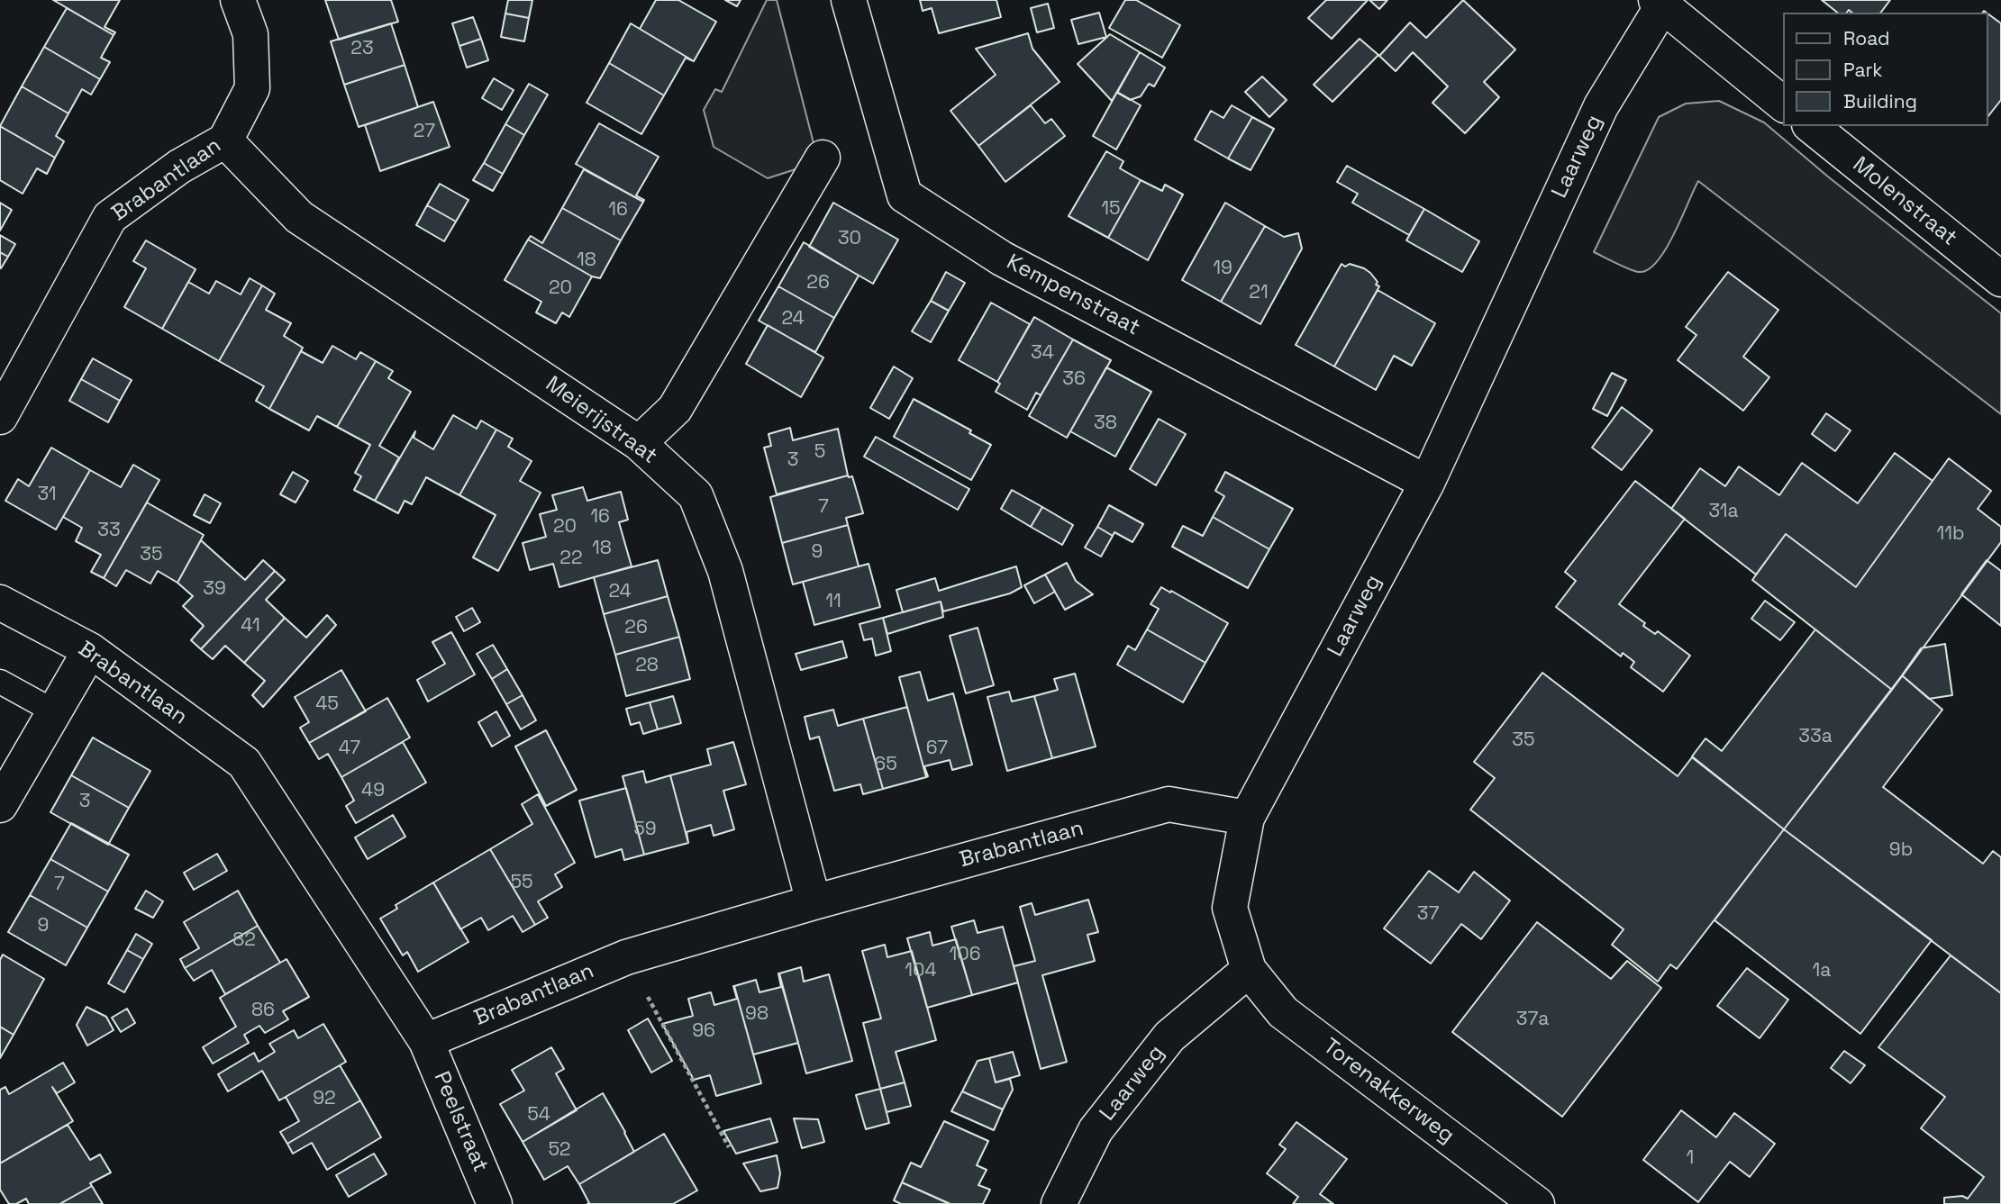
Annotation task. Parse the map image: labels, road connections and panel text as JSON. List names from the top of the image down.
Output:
{
  "streets": {
    "street": [
      "Laarweg",
      "Brabantlaan",
      "Molenstraat",
      "Kempenstraat",
      "Meierijstraat",
      "Torenakkerweg",
      "Peelstraat"
    ]
  },
  "crossings": [
    ["Laarweg", "Brabantlaan"],
    ["Laarweg", "Kempenstraat"],
    ["Laarweg", "Torenakkerweg"],
    ["Brabantlaan", "Meierijstraat"],
    ["Brabantlaan", "Peelstraat"]
  ],
  "house_numbers": [
    "23",
    "27",
    "15",
    "16",
    "30",
    "18",
    "19",
    "26",
    "20",
    "21",
    "24",
    "34",
    "36",
    "38",
    "5",
    "3",
    "31",
    "7",
    "31a",
    "16",
    "20",
    "33",
    "11b",
    "18",
    "9",
    "35",
    "22",
    "39",
    "24",
    "11",
    "41",
    "26",
    "28",
    "45",
    "33a",
    "35",
    "47",
    "67",
    "65",
    "49",
    "3",
    "59",
    "9b",
    "55",
    "7",
    "37",
    "9",
    "82",
    "106",
    "104",
    "1a",
    "86",
    "98",
    "37a",
    "96",
    "92",
    "54",
    "52",
    "1"
  ],
  "legend": ["Road", "Park", "Building"]
}
